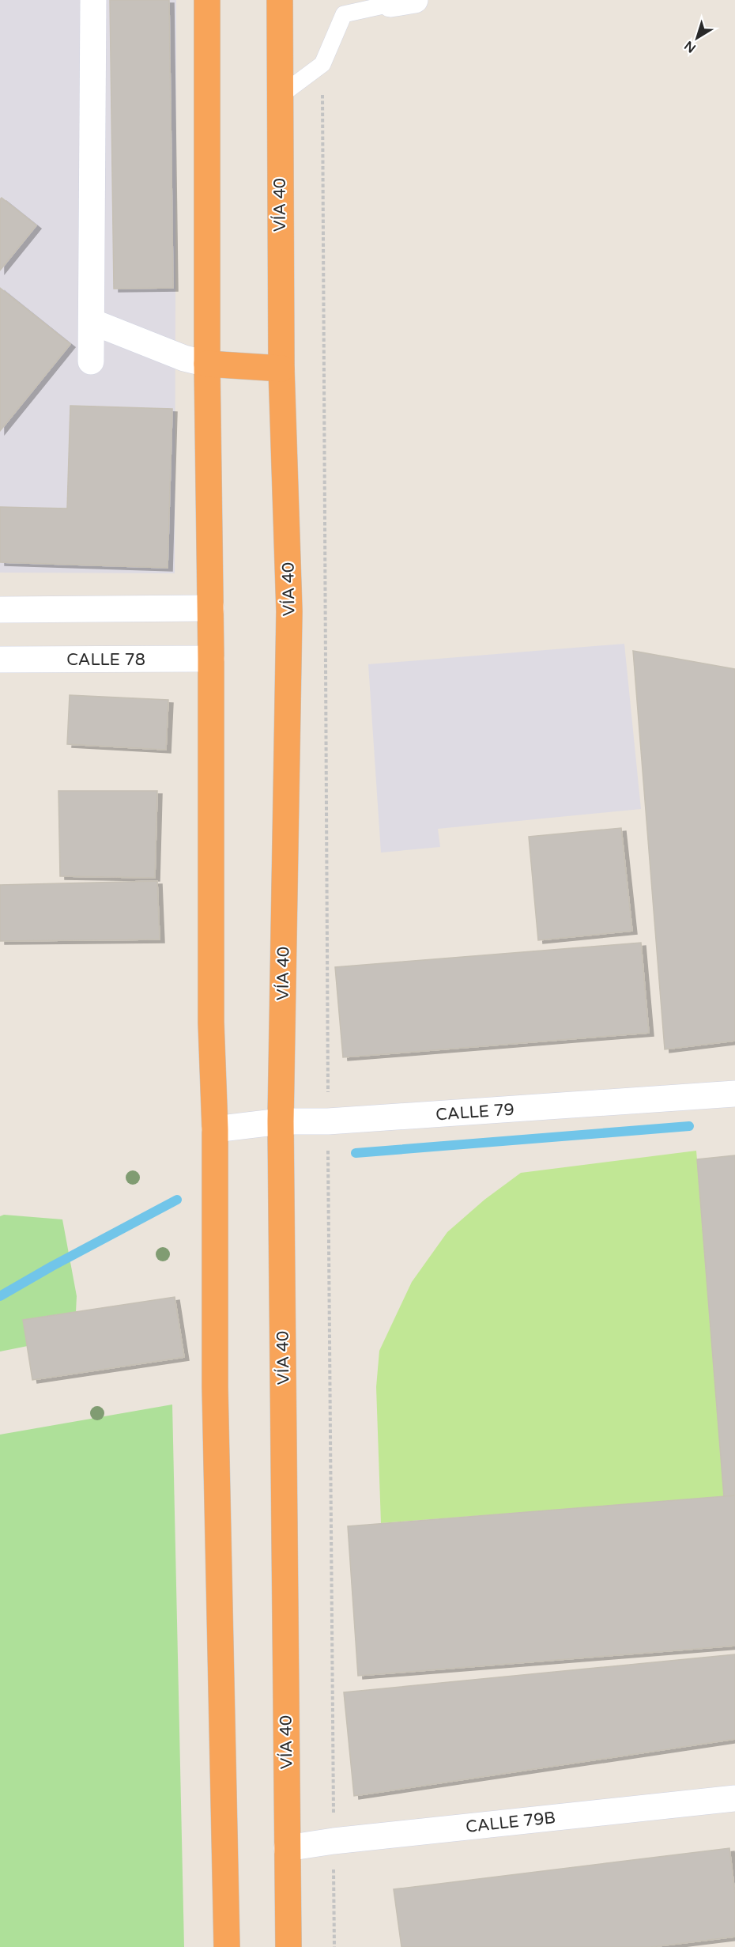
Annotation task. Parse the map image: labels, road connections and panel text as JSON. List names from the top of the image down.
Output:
{
  "streets": {
    "highway": ["VÍA 40"],
    "street": ["CALLE 78", "CALLE 79", "CALLE 79B"]
  },
  "crossings": [
    ["VÍA 40", "CALLE 79"],
    ["VÍA 40", "CALLE 79B"]
  ],
  "north": "bottom left"
}
